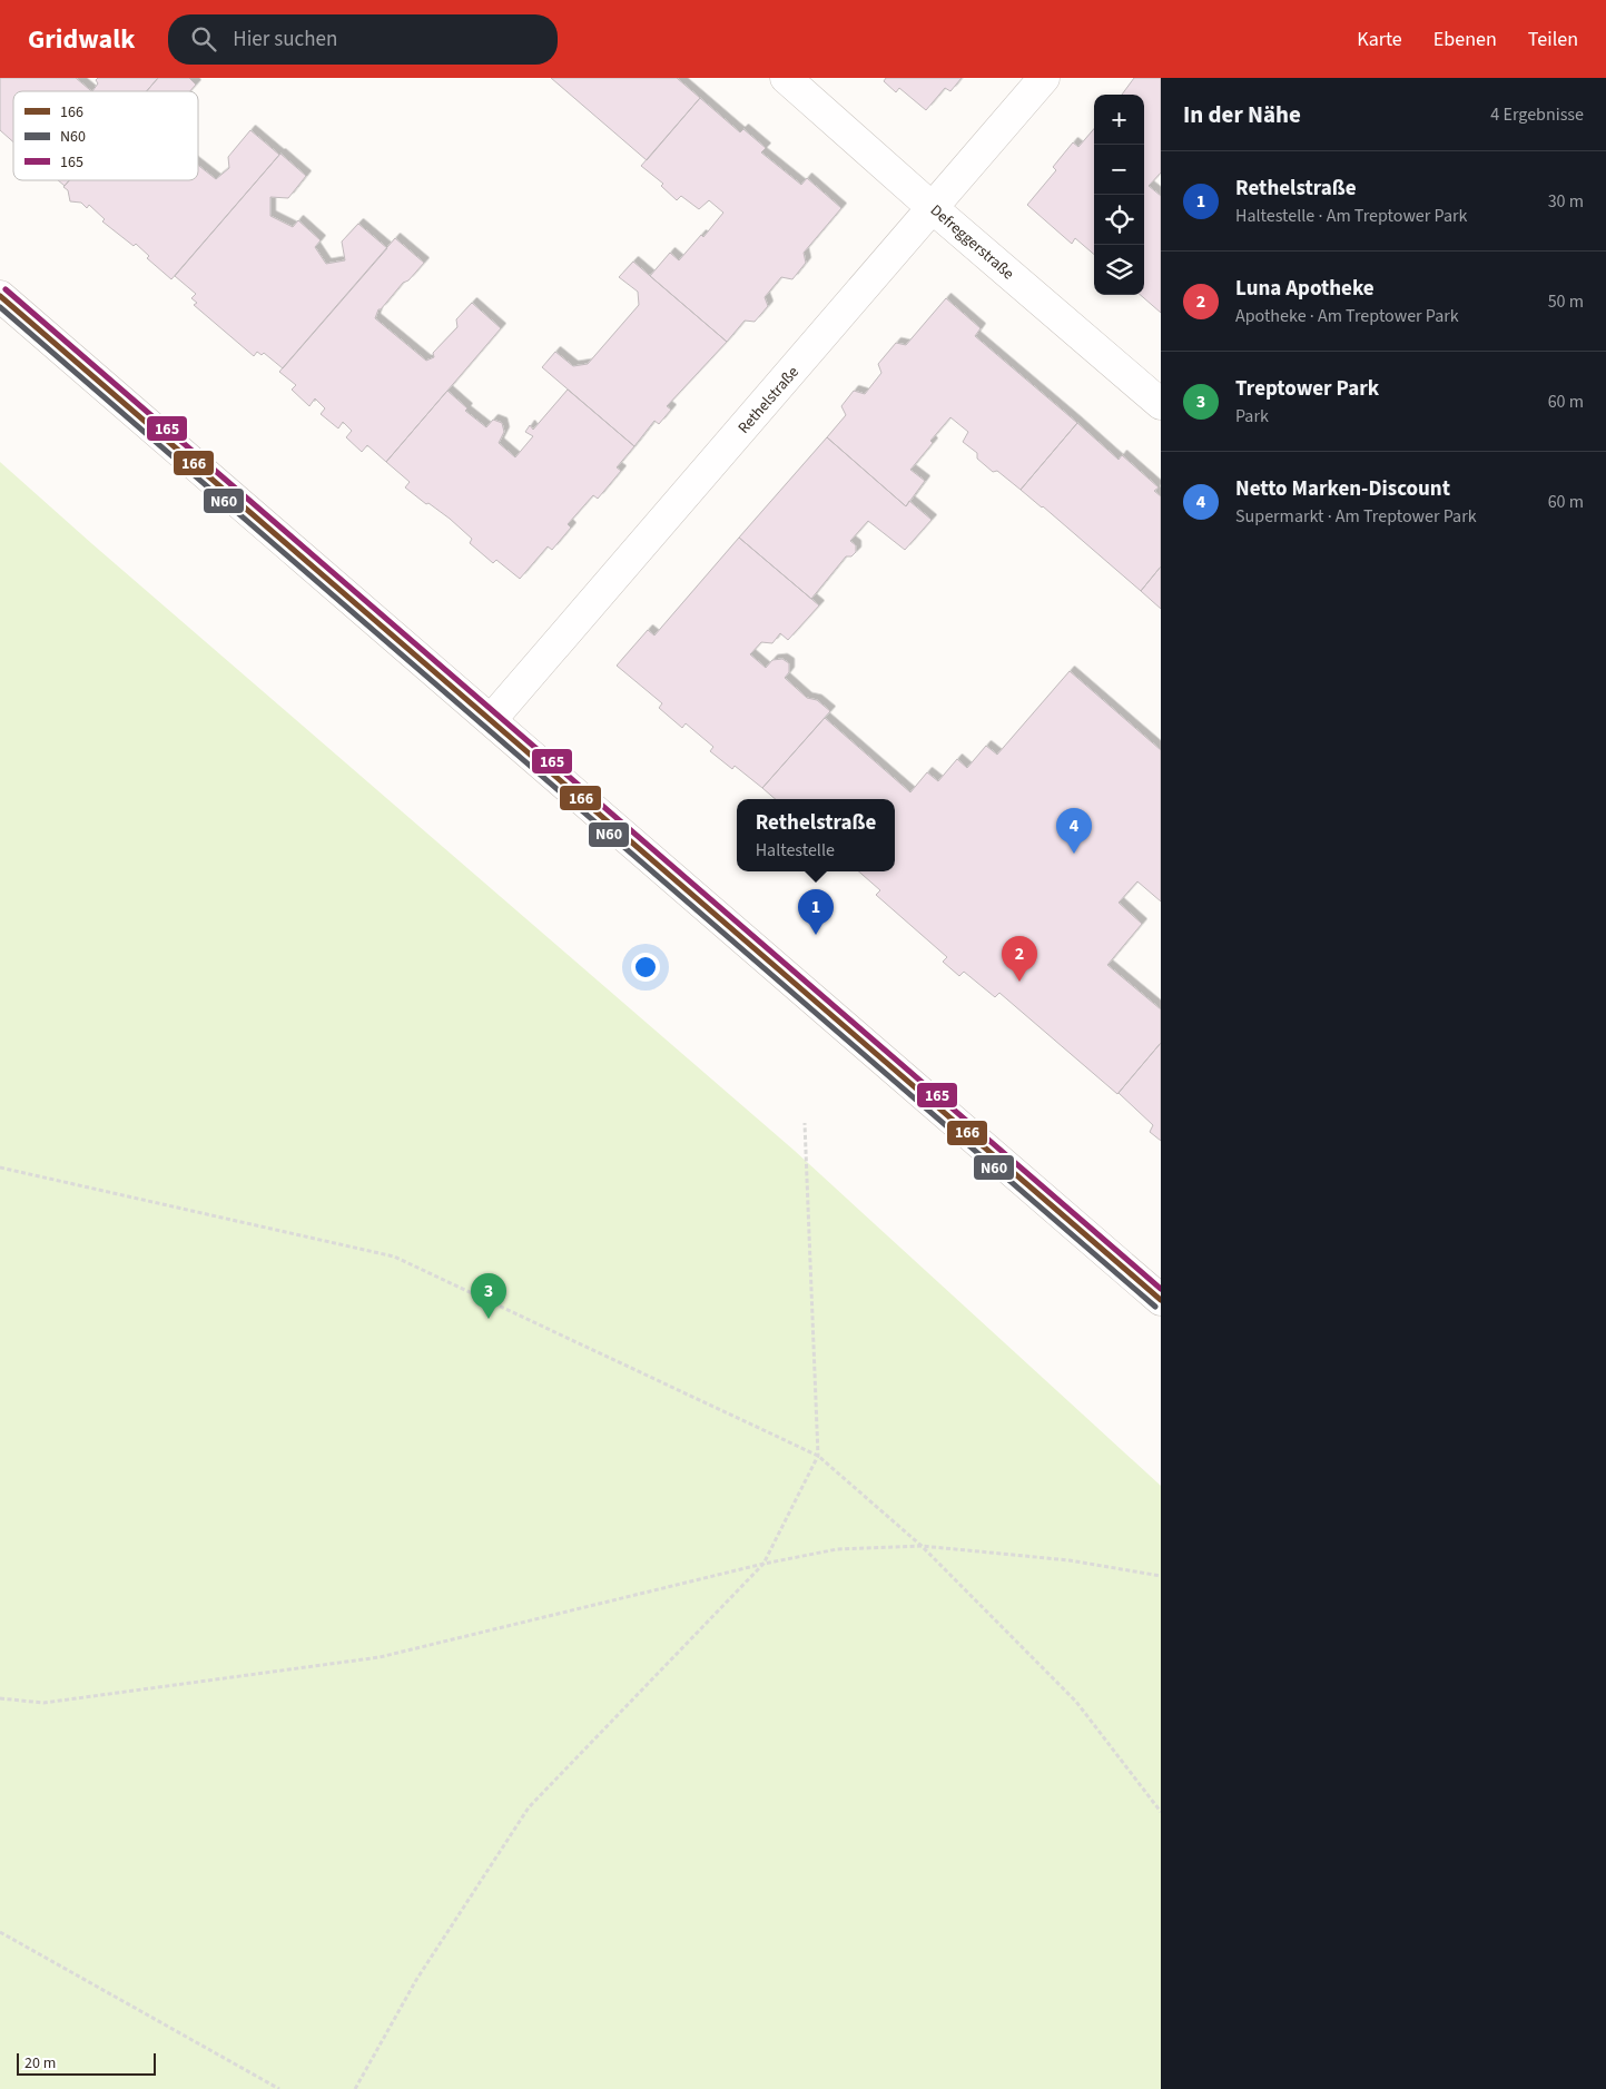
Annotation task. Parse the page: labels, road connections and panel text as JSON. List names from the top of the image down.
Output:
{
  "streets": {
    "main road": ["Defreggerstraße", "Rethelstraße"]
  },
  "crossings": [
    ["Defreggerstraße", "Rethelstraße"]
  ],
  "lines": ["transit line 165", "transit line 166", "transit line N60"],
  "legend": ["166", "N60", "165"],
  "scale_bar": "20 m",
  "page": {
    "header": "Gridwalk",
    "search": "Hier suchen",
    "nav": ["Karte", "Ebenen", "Teilen"],
    "heading": ["In der Nähe", "4 Ergebnisse"],
    "map_buttons": ["+", "−"],
    "list": [
      {
        "mark": "1",
        "name": "Rethelstraße",
        "note": "Haltestelle · Am Treptower Park",
        "value": "30 m"
      },
      {
        "mark": "2",
        "name": "Luna Apotheke",
        "note": "Apotheke · Am Treptower Park",
        "value": "50 m"
      },
      {
        "mark": "3",
        "name": "Treptower Park",
        "note": "Park",
        "value": "60 m"
      },
      {
        "mark": "4",
        "name": "Netto Marken-Discount",
        "note": "Supermarkt · Am Treptower Park",
        "value": "60 m"
      }
    ],
    "popup": ["Rethelstraße", "Haltestelle"],
    "pins": [
      "4",
      "1",
      "2",
      "3"
    ],
    "scale": "20 m"
  }
}
